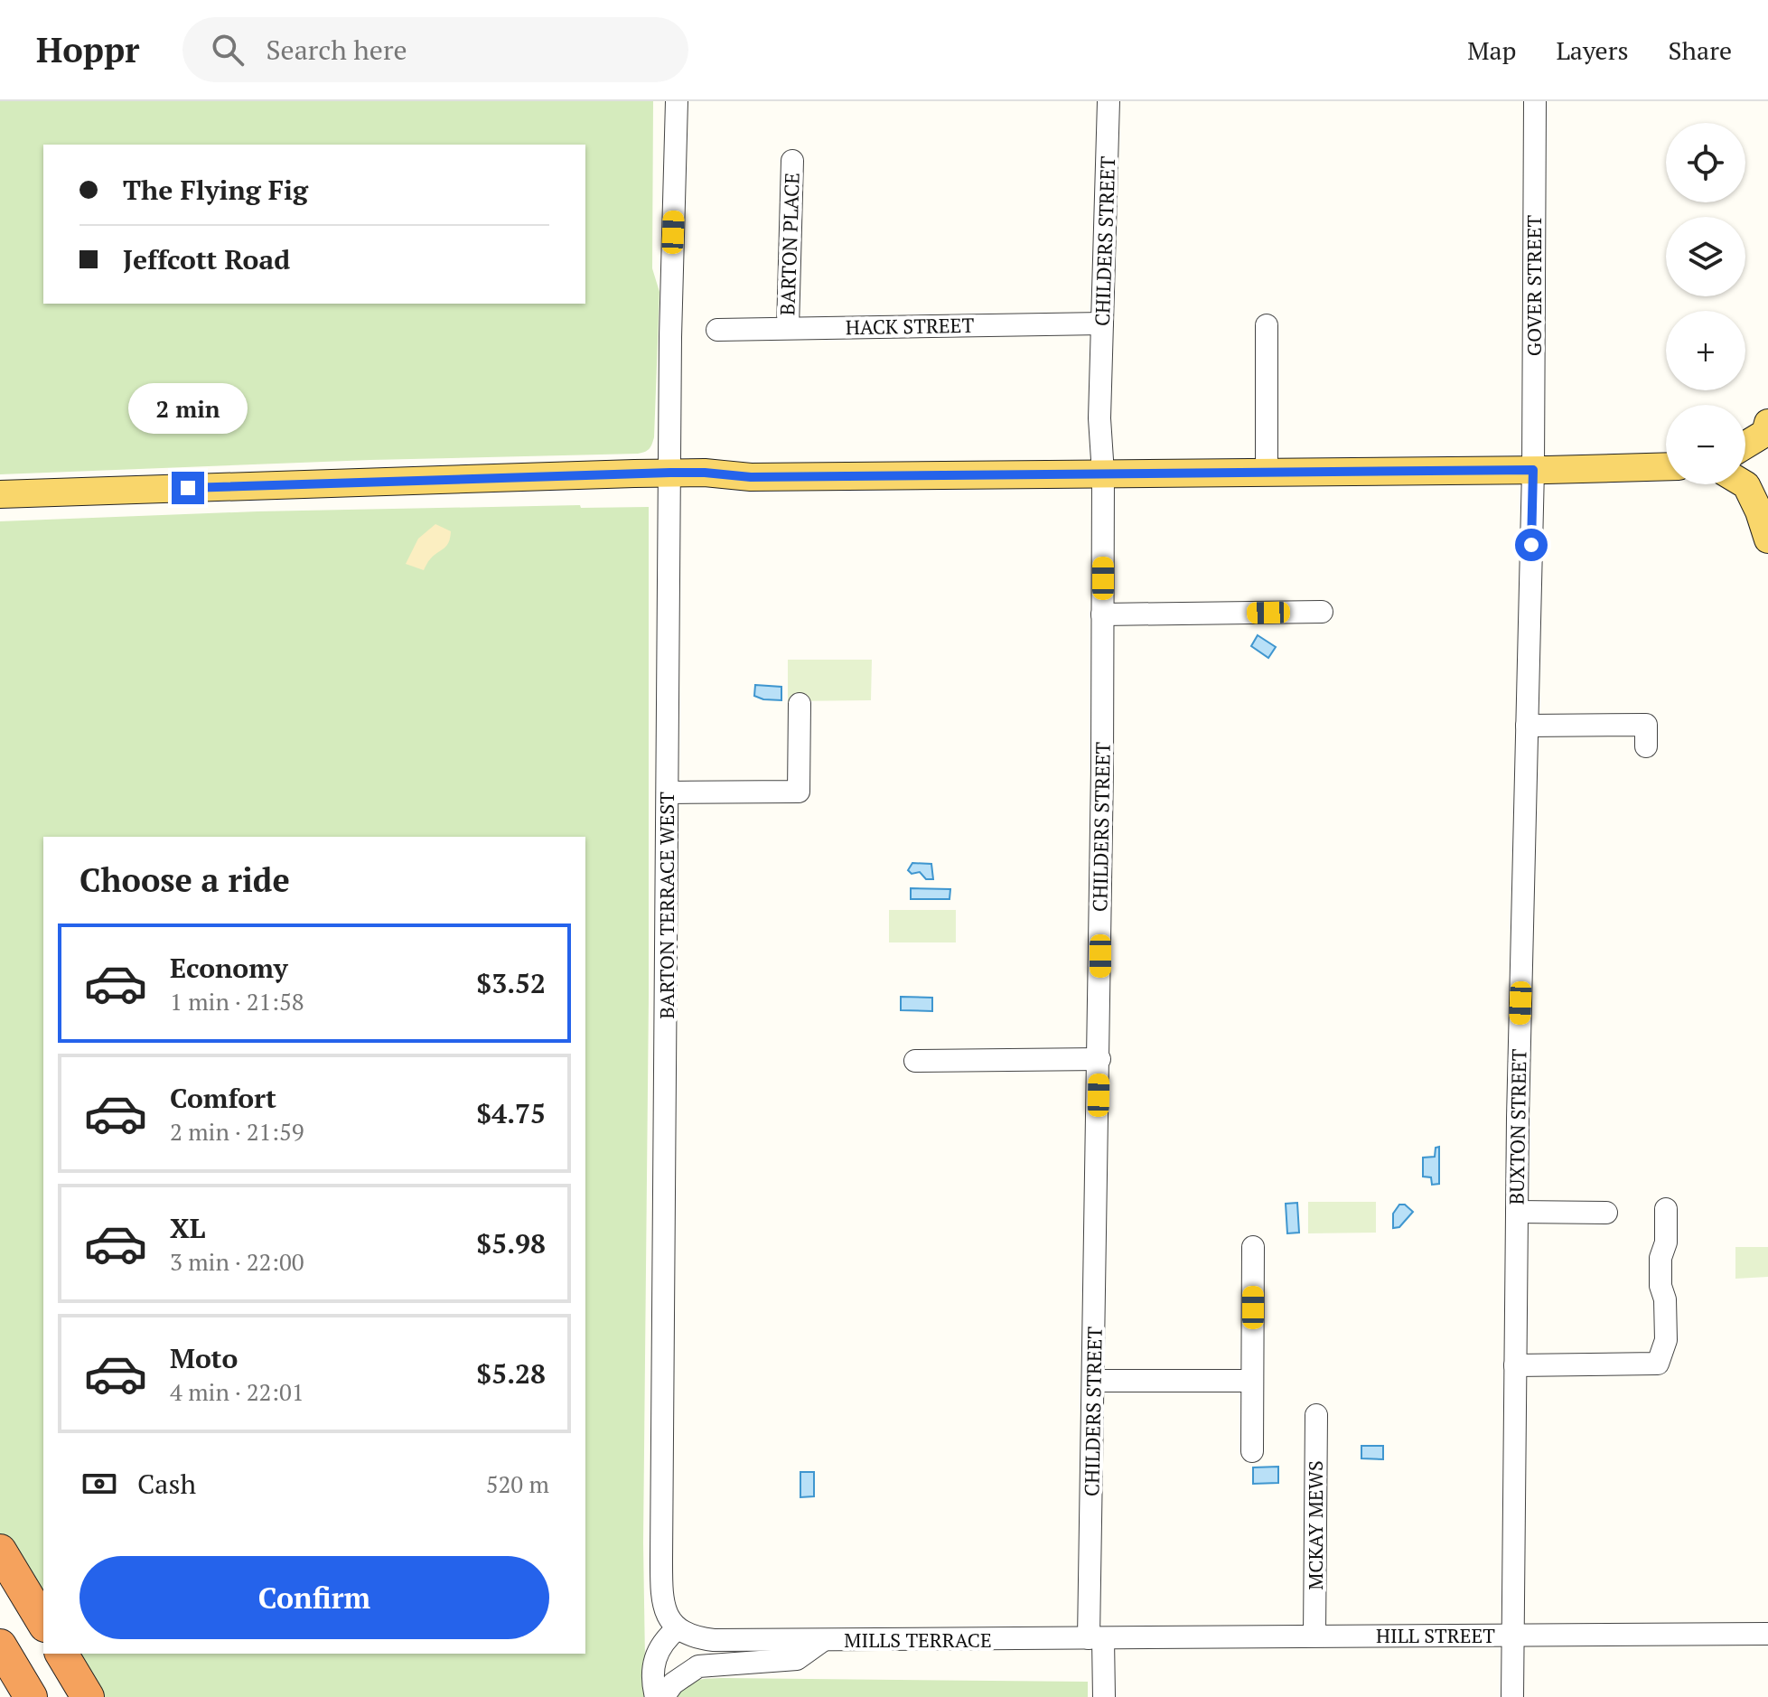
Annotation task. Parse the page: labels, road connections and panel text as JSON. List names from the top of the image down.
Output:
{
  "streets": {
    "street": [
      "CHILDERS STREET",
      "BARTON PLACE",
      "GOVER STREET",
      "HACK STREET",
      "BARTON TERRACE WEST",
      "BUXTON STREET",
      "MCKAY MEWS",
      "HILL STREET",
      "MILLS TERRACE"
    ]
  },
  "crossings": [
    ["CHILDERS STREET", "HACK STREET"],
    ["CHILDERS STREET", "HILL STREET"],
    ["CHILDERS STREET", "MILLS TERRACE"],
    ["BARTON PLACE", "HACK STREET"],
    ["GOVER STREET", "BUXTON STREET"],
    ["BARTON TERRACE WEST", "MILLS TERRACE"],
    ["BUXTON STREET", "HILL STREET"],
    ["MCKAY MEWS", "HILL STREET"],
    ["HILL STREET", "MILLS TERRACE"]
  ],
  "page": {
    "header": "Hoppr",
    "search": "Search here",
    "nav": ["Map", "Layers", "Share"],
    "map_buttons": ["+", "−"],
    "banner": ["The Flying Fig", "Jeffcott Road"],
    "bubble": "2 min",
    "heading": "Choose a ride",
    "list": [
      {
        "name": "Economy",
        "note": "1 min · 21:58",
        "value": "$3.52"
      },
      {
        "name": "Comfort",
        "note": "2 min · 21:59",
        "value": "$4.75"
      },
      {
        "name": "XL",
        "note": "3 min · 22:00",
        "value": "$5.98"
      },
      {
        "name": "Moto",
        "note": "4 min · 22:01",
        "value": "$5.28"
      }
    ],
    "pay": ["Cash", "520 m"],
    "buttons": "Confirm"
  }
}
